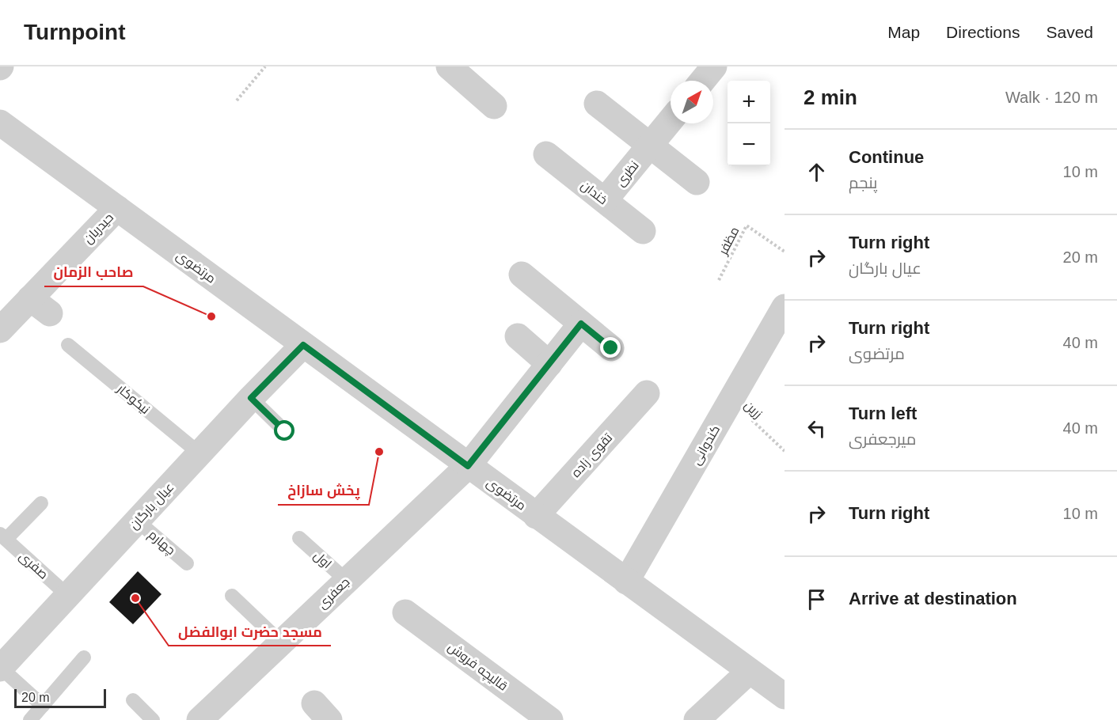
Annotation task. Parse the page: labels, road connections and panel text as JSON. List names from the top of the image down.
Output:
{
  "streets": {
    "street": [
      "نظری",
      "خندان",
      "حیدریان",
      "مرتضوی",
      "کندوانی",
      "تقوی زاده",
      "عیال بارگان",
      "جعفری",
      "قالیچه فروش"
    ],
    "lane": [
      "نیکوکار",
      "چهارم",
      "اول",
      "صفری"
    ],
    "path": ["مظفر", "زرین"]
  },
  "crossings": [
    ["نظری", "خندان"],
    ["حیدریان", "مرتضوی"],
    ["مرتضوی", "کندوانی"],
    ["مرتضوی", "تقوی زاده"],
    ["مرتضوی", "عیال بارگان"],
    ["مرتضوی", "جعفری"],
    ["نیکوکار", "عیال بارگان"],
    ["زرین", "کندوانی"],
    ["عیال بارگان", "چهارم"],
    ["عیال بارگان", "صفری"],
    ["اول", "جعفری"]
  ],
  "places": ["صاحب الزمان", "پخش سازاخ", "مسجد حضرت ابوالفضل"],
  "scale_bar": "20 m",
  "north": "top right",
  "page": {
    "header": "Turnpoint",
    "nav": ["Map", "Directions", "Saved"],
    "heading": ["2 min", "Walk · 120 m"],
    "map_buttons": ["+", "−"],
    "list": [
      ["Continue", "پنجم", "10 m"],
      ["Turn right", "عیال بارگان", "20 m"],
      ["Turn right", "مرتضوی", "40 m"],
      ["Turn left", "میرجعفری", "40 m"],
      ["Turn right", "10 m"],
      "Arrive at destination"
    ],
    "scale": "20 m"
  }
}
